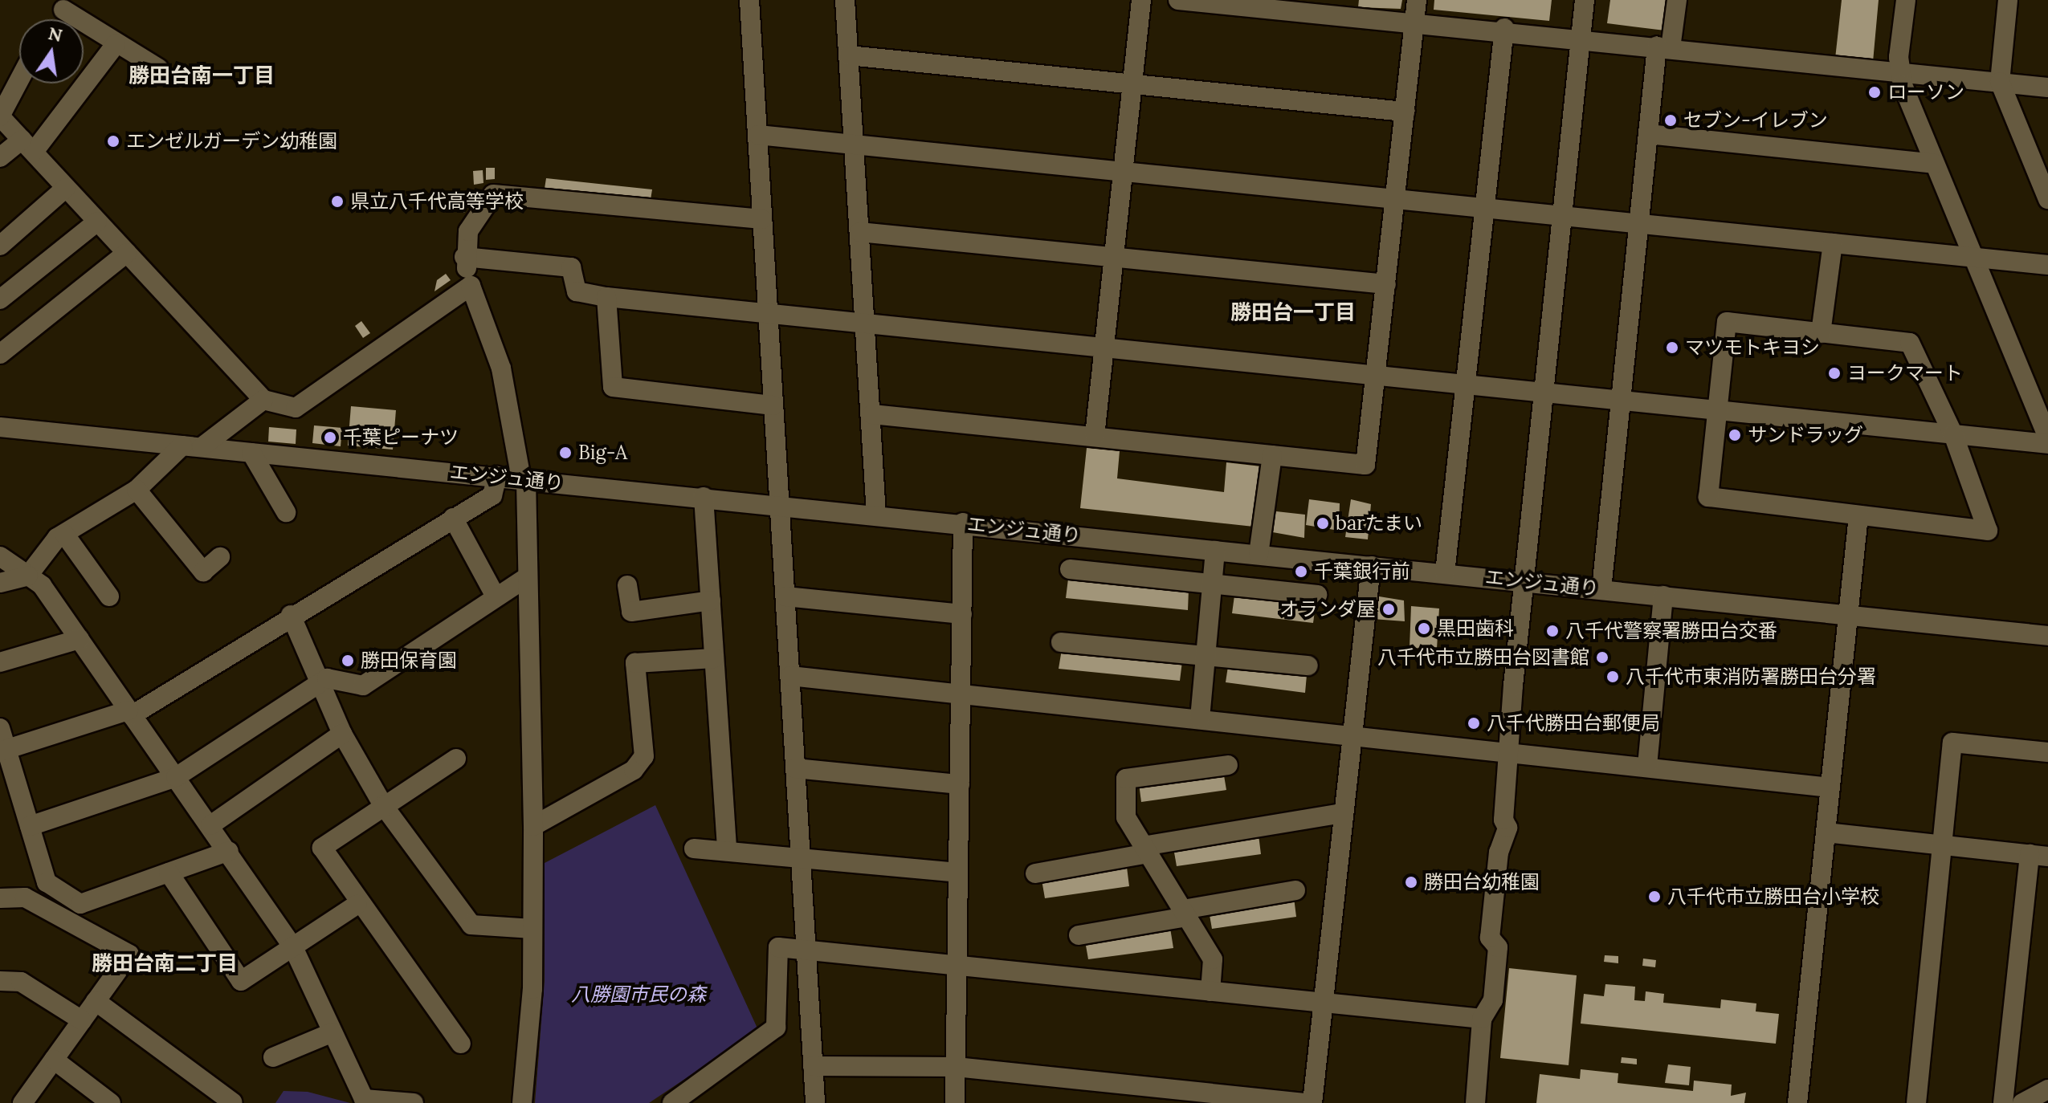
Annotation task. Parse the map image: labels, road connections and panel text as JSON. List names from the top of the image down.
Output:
{
  "streets": {
    "street": ["エンジュ通り"]
  },
  "districts": ["勝田台南一丁目", "勝田台一丁目", "勝田台南二丁目"],
  "parks": ["八勝園市民の森"],
  "places": [
    "ローソン",
    "セブン-イレブン",
    "エンゼルガーデン幼稚園",
    "県立八千代高等学校",
    "マツモトキヨシ",
    "ヨークマート",
    "サンドラッグ",
    "千葉ピーナツ",
    "Big-A",
    "barたまい",
    "千葉銀行前",
    "オランダ屋",
    "黒田歯科",
    "八千代警察署勝田台交番",
    "八千代市立勝田台図書館",
    "勝田保育園",
    "八千代市東消防署勝田台分署",
    "八千代勝田台郵便局",
    "勝田台幼稚園",
    "八千代市立勝田台小学校"
  ],
  "north": "top"
}
